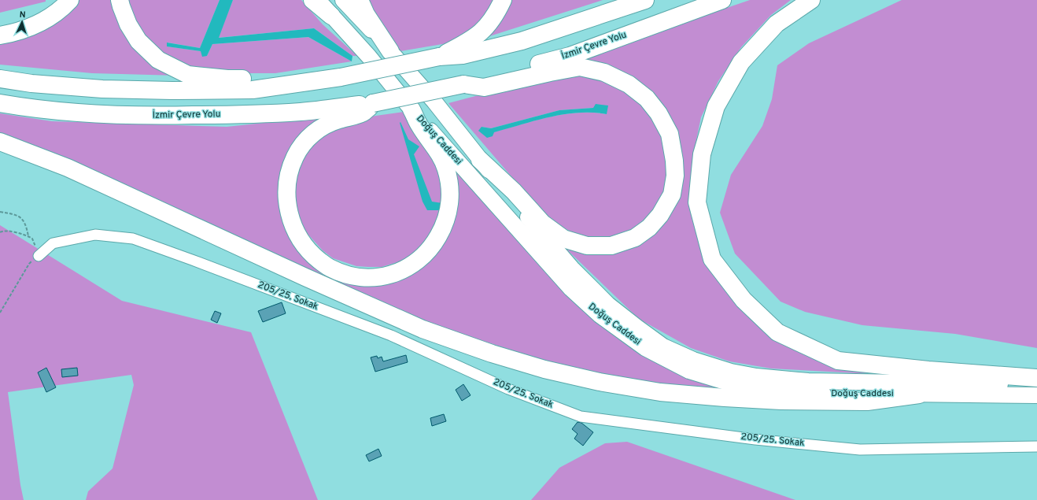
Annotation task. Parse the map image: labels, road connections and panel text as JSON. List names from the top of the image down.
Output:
{
  "streets": {
    "highway": ["İzmir Çevre Yolu"],
    "main road": ["Doğuş Caddesi"],
    "street": ["205/25. Sokak"]
  },
  "north": "top"
}
